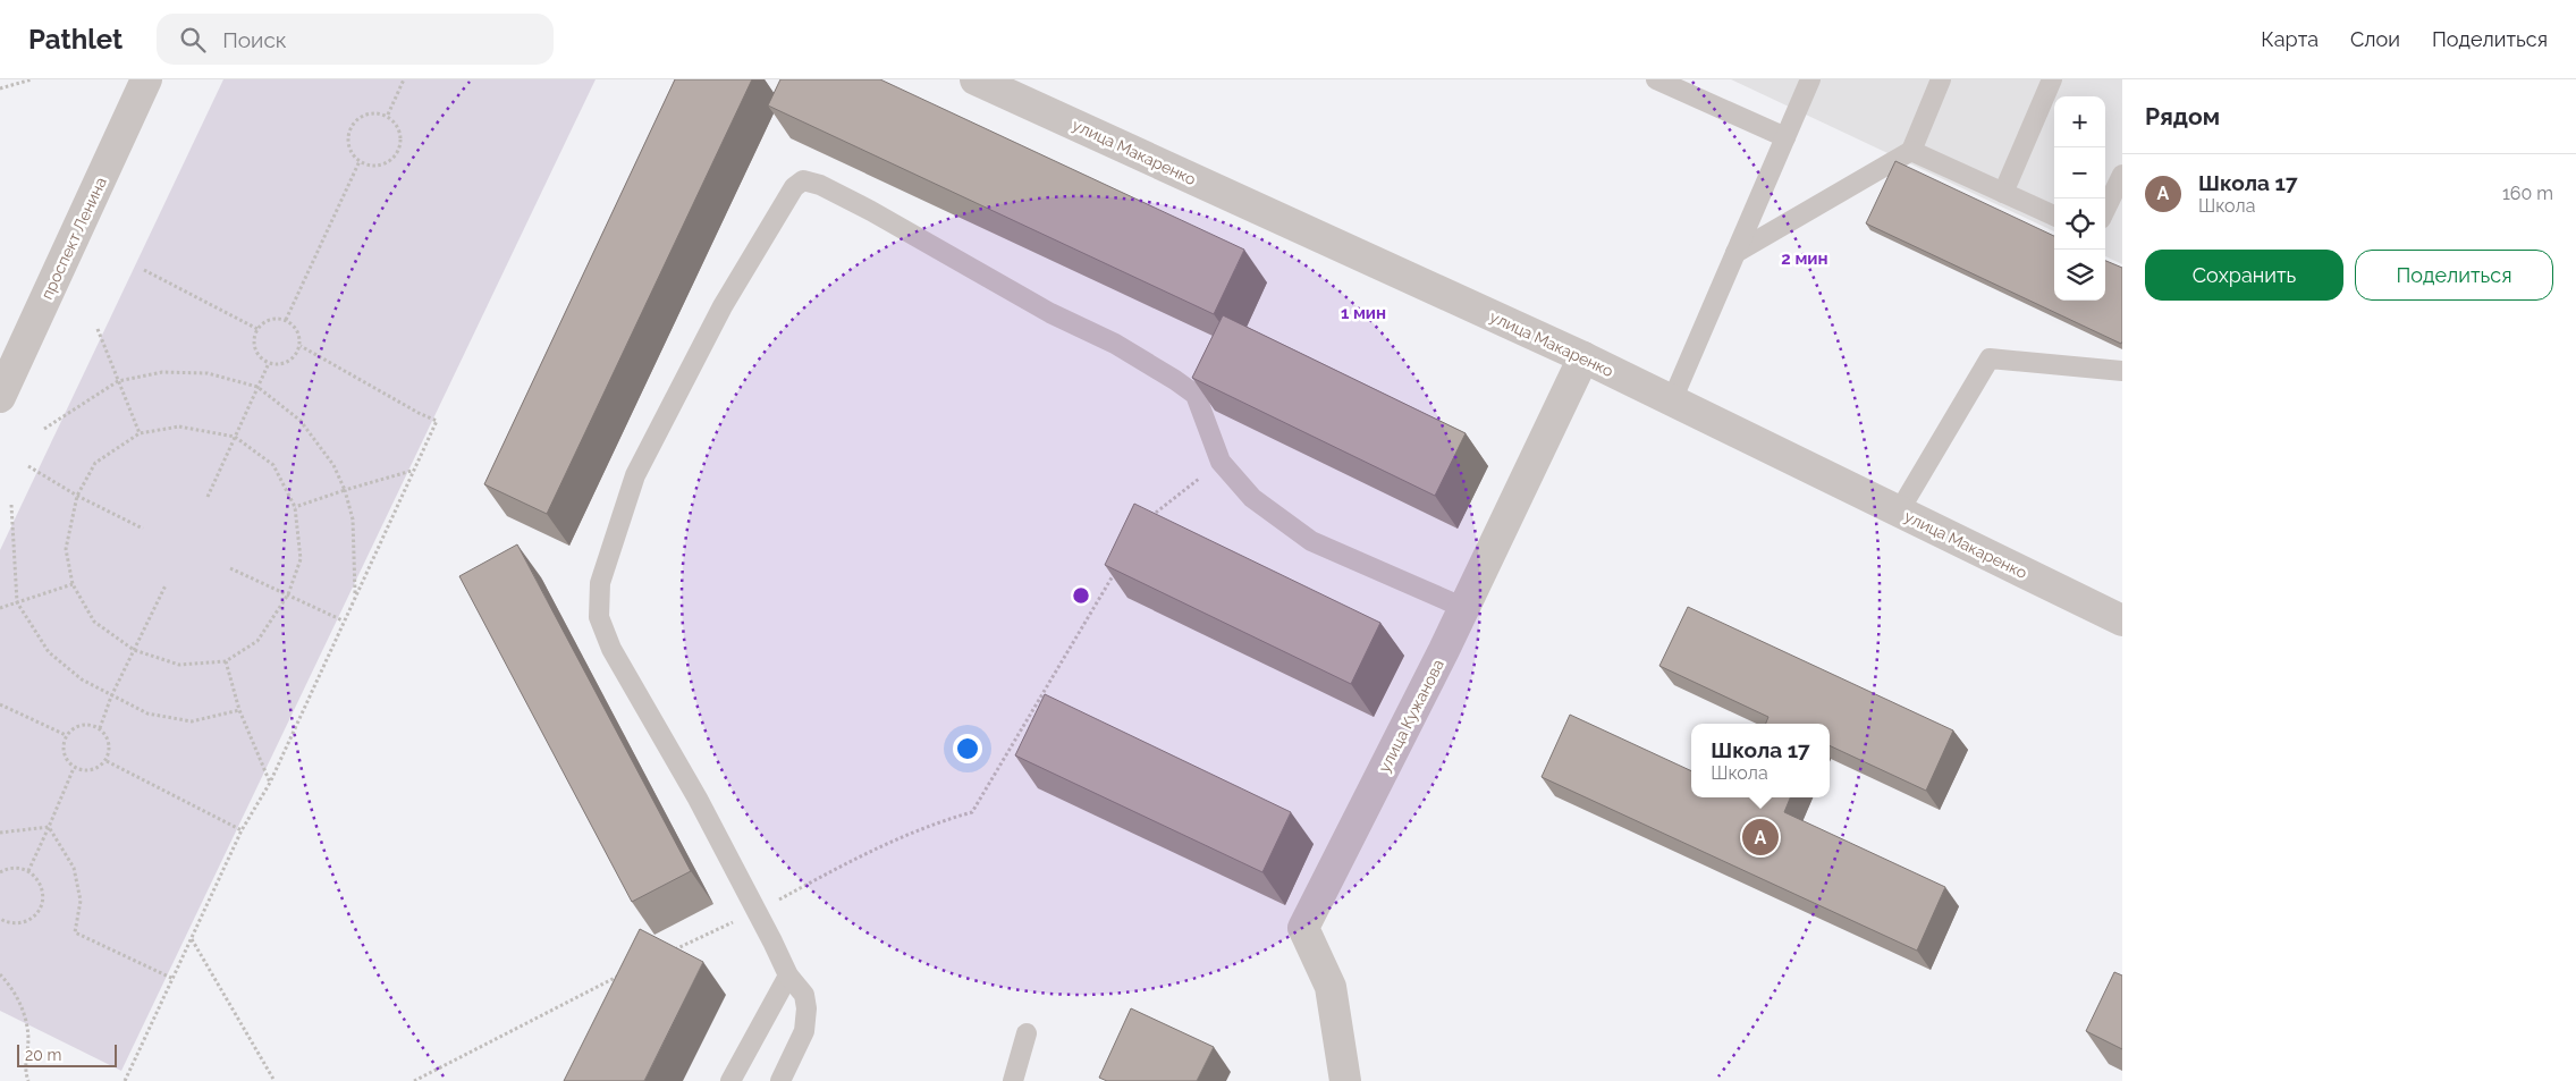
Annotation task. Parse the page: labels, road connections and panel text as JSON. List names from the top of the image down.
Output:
{
  "streets": {
    "street": ["улица Макаренко", "проспект Ленина", "улица Кужанова"]
  },
  "crossings": [
    ["улица Макаренко", "улица Кужанова"]
  ],
  "scale_bar": "20 m",
  "page": {
    "header": "Pathlet",
    "search": "Поиск",
    "nav": ["Карта", "Слои", "Поделиться"],
    "heading": "Рядом",
    "map_buttons": ["+", "−"],
    "list": [
      {
        "mark": "A",
        "name": "Школа 17",
        "note": "Школа",
        "value": "160 m"
      }
    ],
    "buttons": ["Сохранить", "Поделиться"],
    "popup": ["Школа 17", "Школа"],
    "pins": "A",
    "scale": "20 m"
  },
  "rings": ["2 мин", "1 мин"]
}
